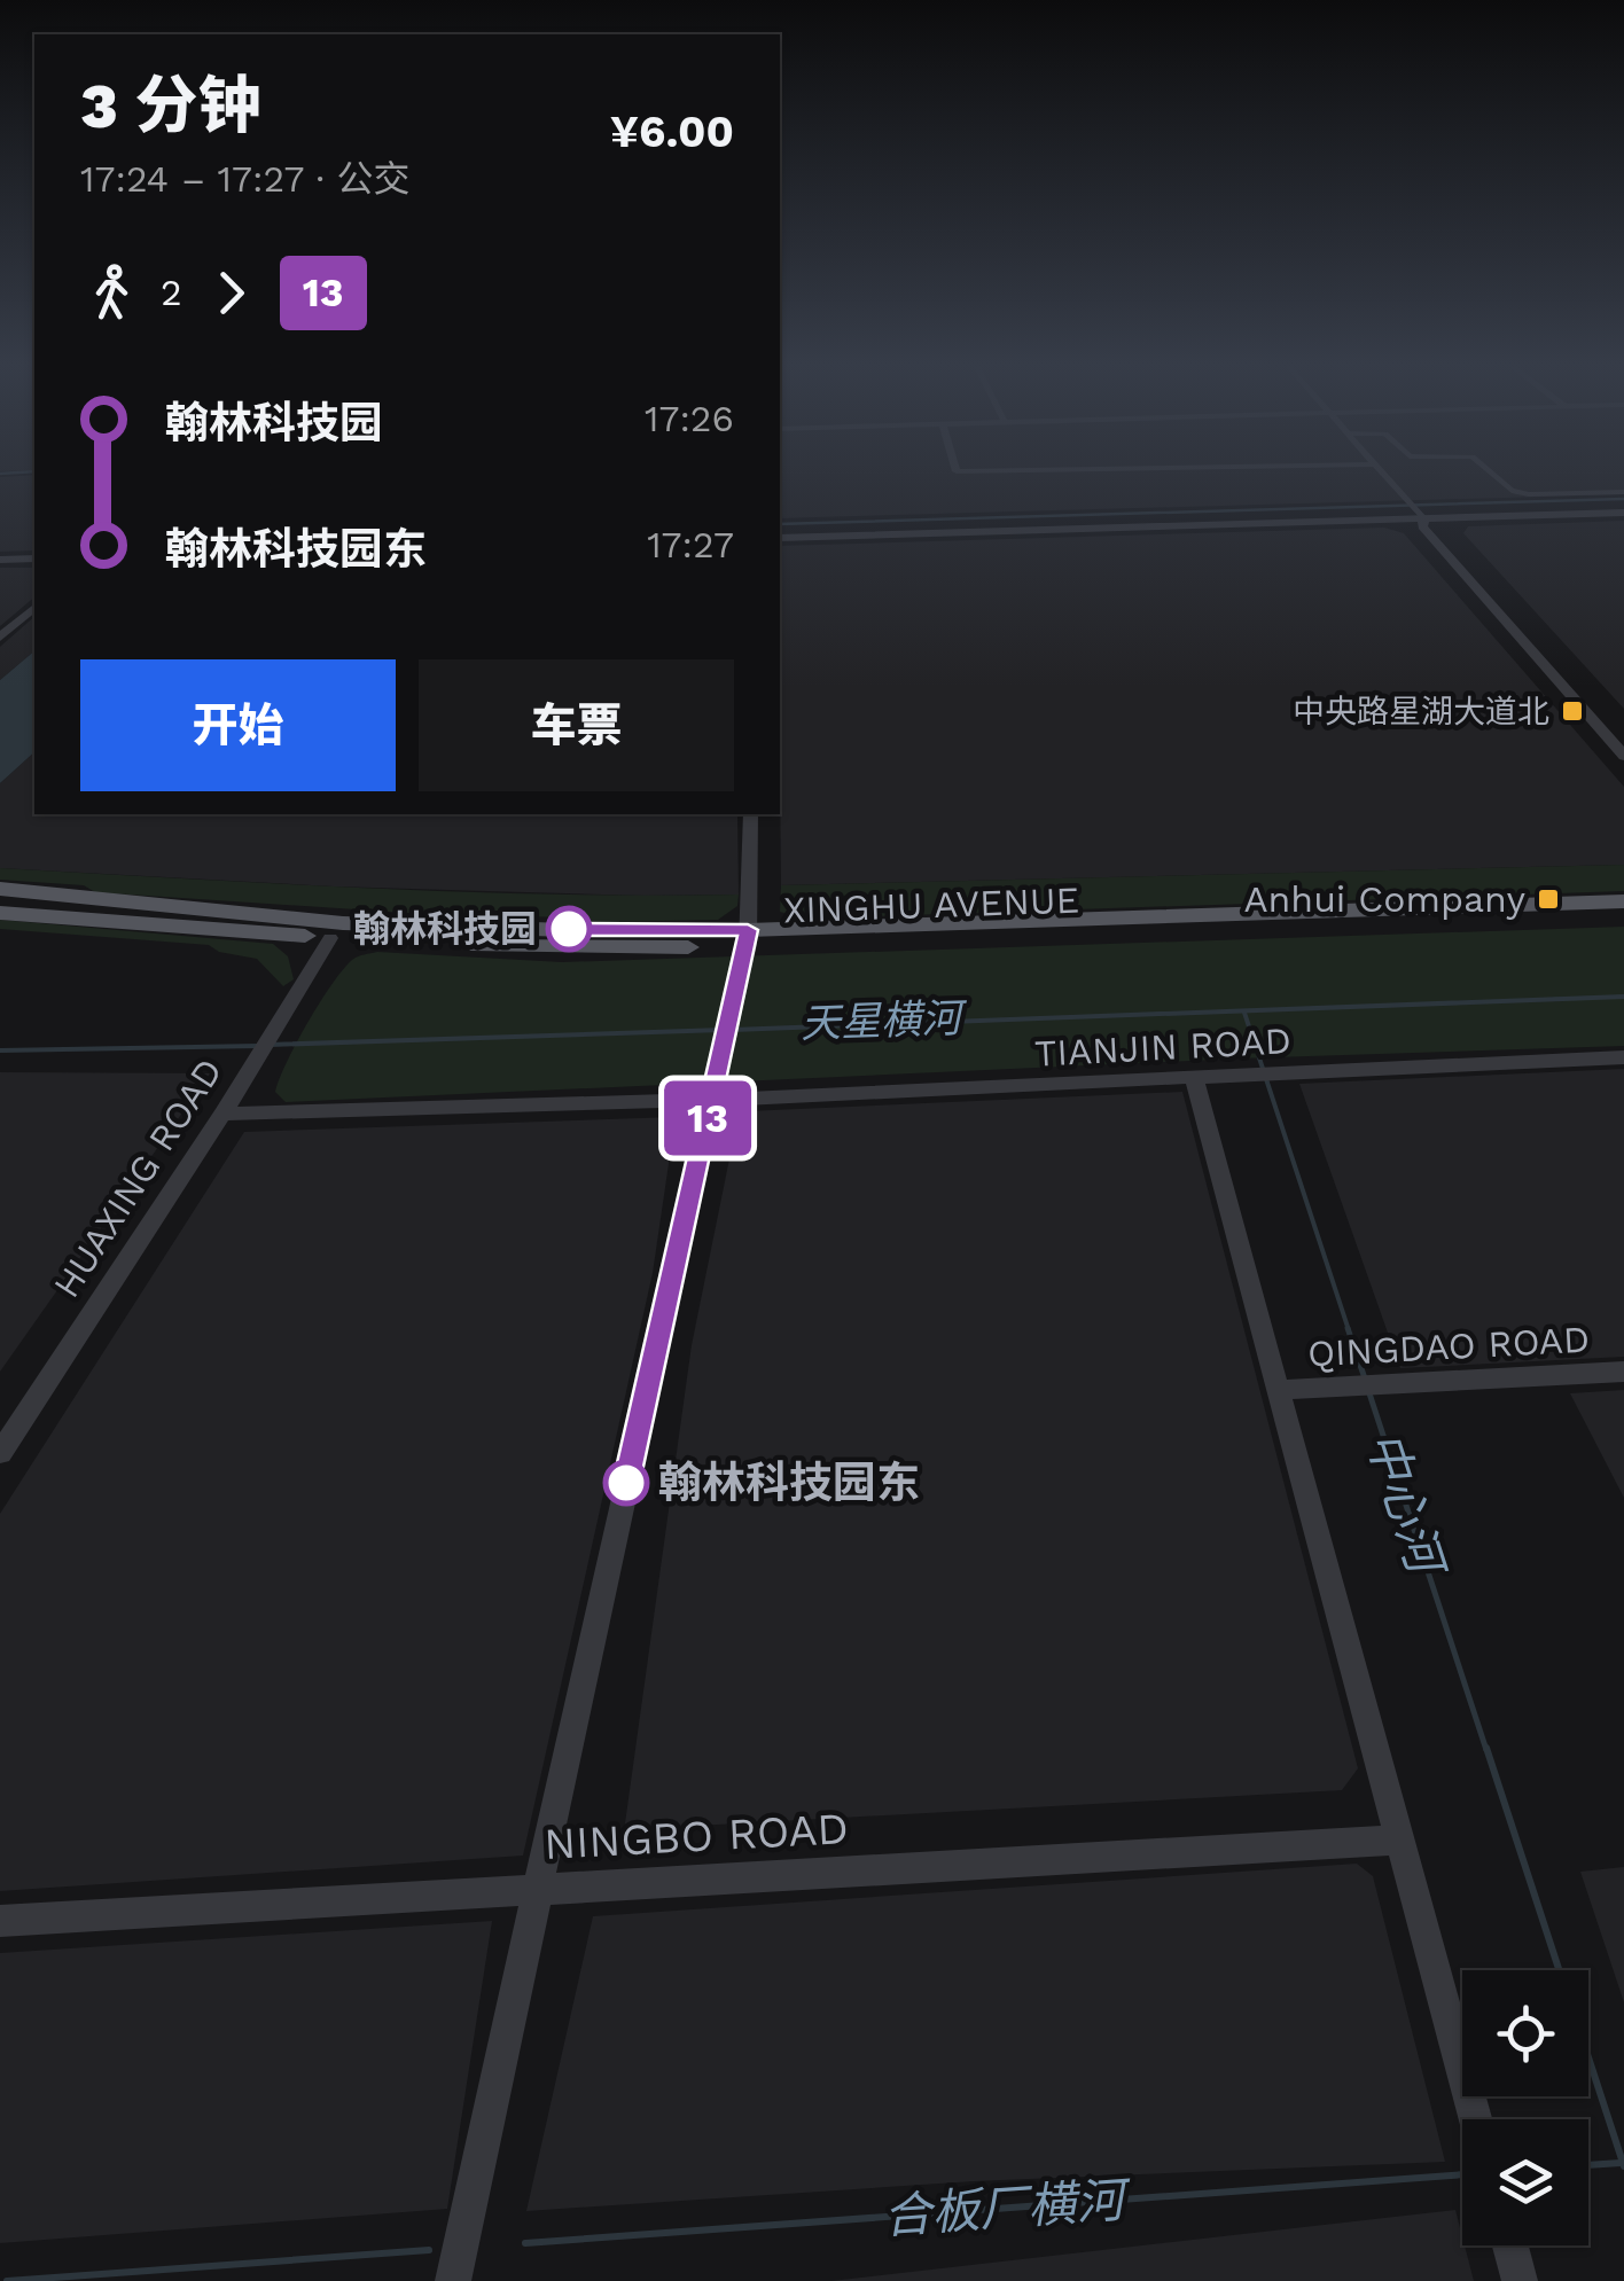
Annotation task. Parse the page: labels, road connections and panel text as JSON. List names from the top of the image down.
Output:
{
  "streets": {
    "main road": ["XINGHU AVENUE"],
    "street": [
      "TIANJIN ROAD",
      "HUAXING ROAD",
      "QINGDAO ROAD",
      "NINGBO ROAD"
    ]
  },
  "crossings": [
    ["XINGHU AVENUE", "HUAXING ROAD"],
    ["TIANJIN ROAD", "HUAXING ROAD"]
  ],
  "water": ["天星横河", "中心河", "合板厂横河"],
  "places": {
    "transit": ["中央路星湖大道北", "Anhui Company"],
    "other": ["翰林科技园", "翰林科技园东"]
  },
  "lines": ["bus line 13"],
  "page": {
    "on_map": "13",
    "heading": ["3 分钟", "17:24 – 17:27 · 公交", "¥6.00"],
    "legs": ["2", "13"],
    "list": [
      {
        "name": "翰林科技园",
        "value": "17:26"
      },
      {
        "name": "翰林科技园东",
        "value": "17:27"
      }
    ],
    "buttons": ["开始", "车票"]
  }
}
